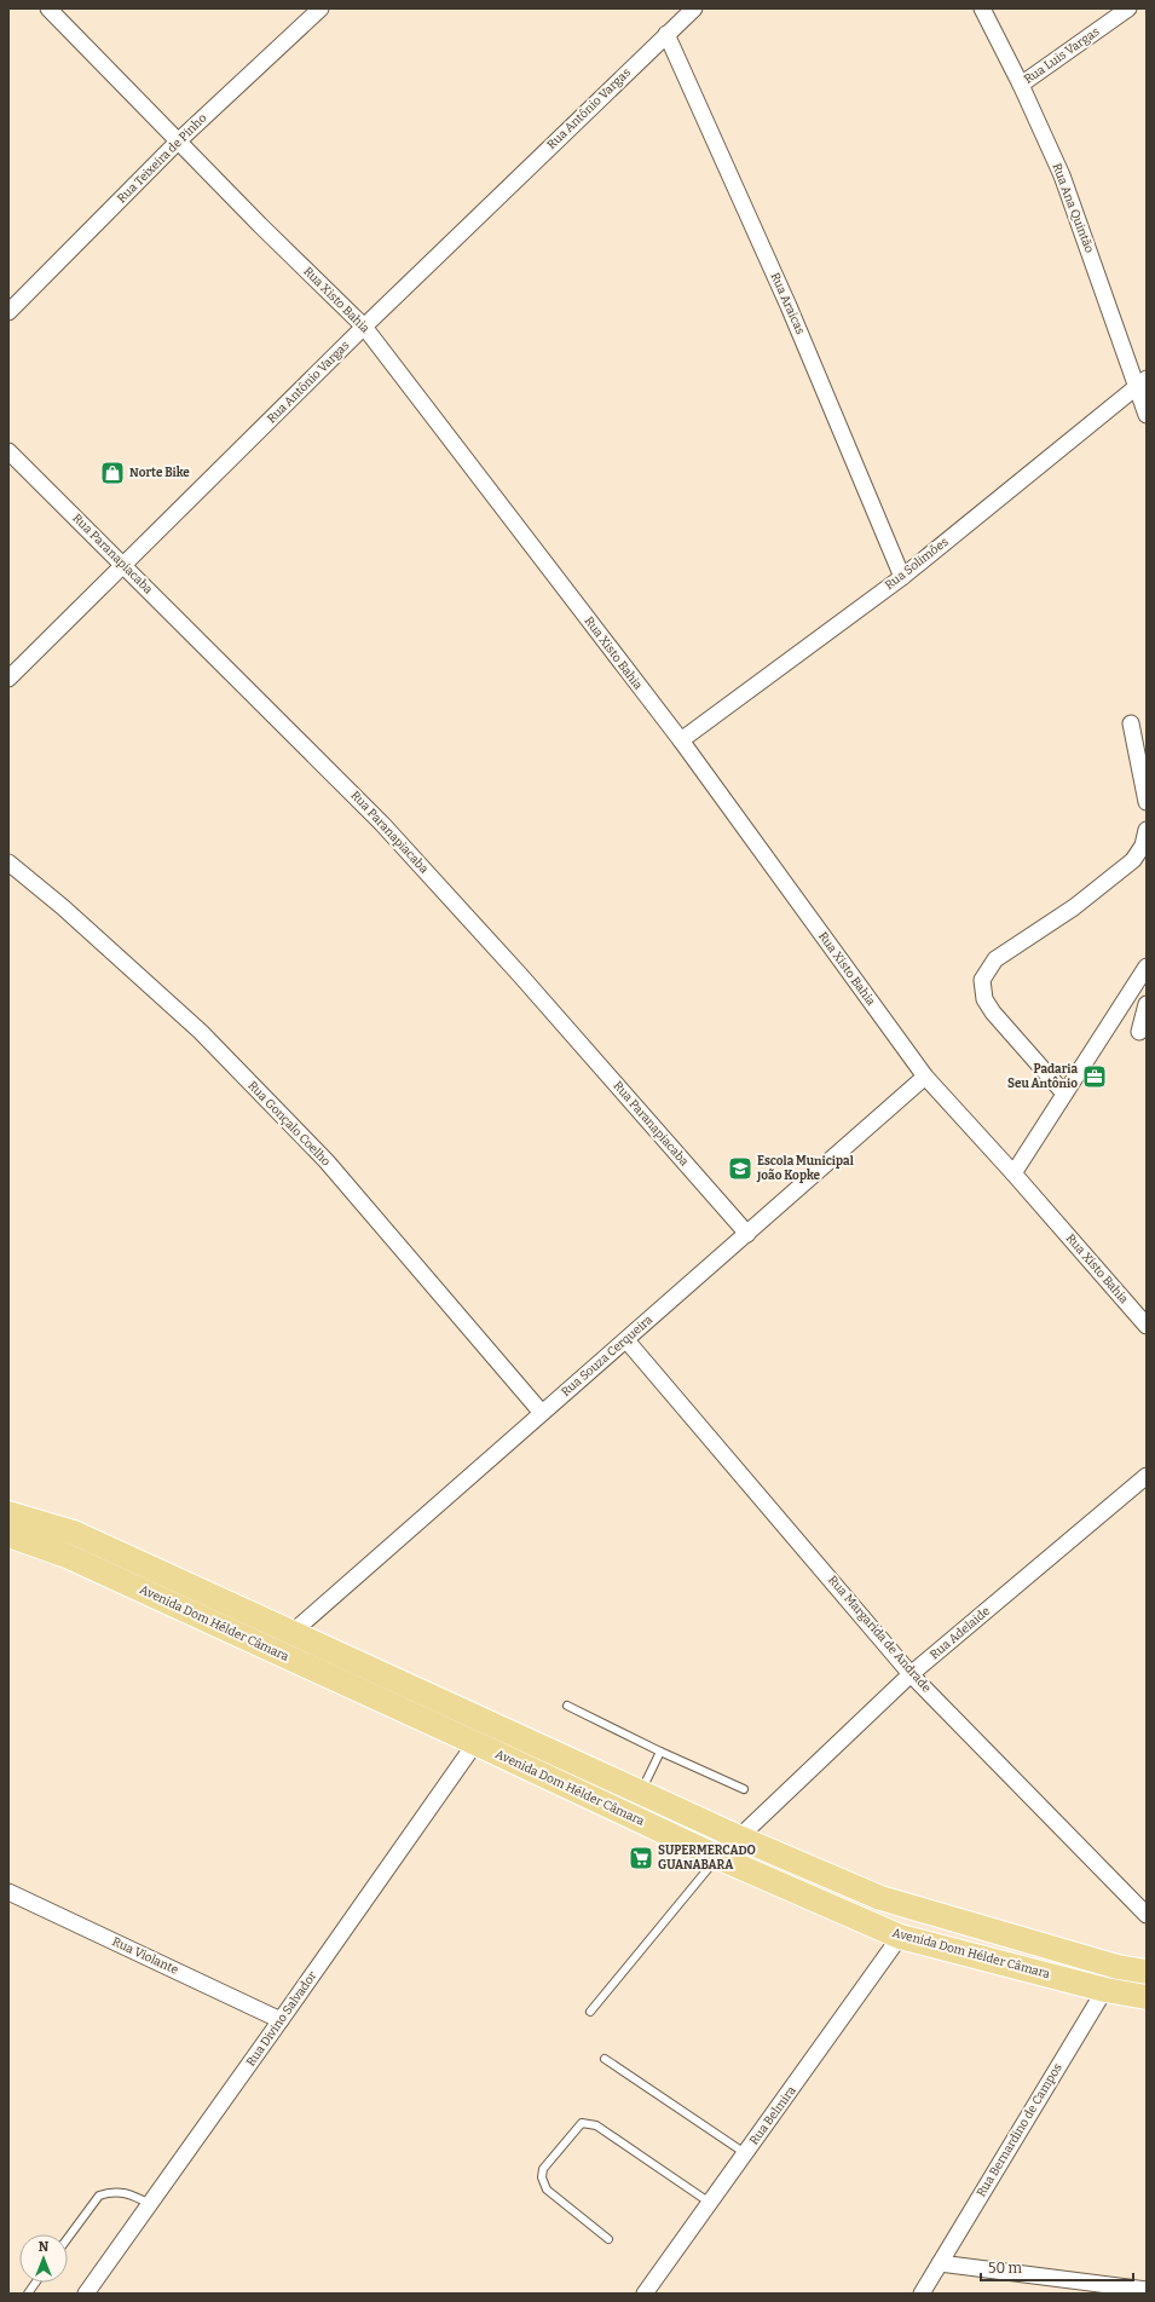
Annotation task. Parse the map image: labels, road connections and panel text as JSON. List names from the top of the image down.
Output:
{
  "streets": {
    "main road": ["Avenida Dom Hélder Câmara"],
    "street": [
      "Rua Luis Vargas",
      "Rua Antônio Vargas",
      "Rua Teixeira de Pinho",
      "Rua Ana Quintão",
      "Rua Xisto Bahia",
      "Rua Araicas",
      "Rua Paranapiacaba",
      "Rua Solimões",
      "Rua Gonçalo Coelho",
      "Rua Souza Cerqueira",
      "Rua Adelaide",
      "Rua Margarida de Andrade",
      "Rua Violante",
      "Rua Divino Salvador",
      "Rua Belmira",
      "Rua Bernardino de Campos"
    ]
  },
  "crossings": [
    ["Rua Luis Vargas", "Rua Ana Quintão"],
    ["Rua Antônio Vargas", "Rua Xisto Bahia"],
    ["Rua Antônio Vargas", "Rua Araicas"],
    ["Rua Antônio Vargas", "Rua Paranapiacaba"],
    ["Rua Teixeira de Pinho", "Rua Xisto Bahia"],
    ["Rua Ana Quintão", "Rua Solimões"],
    ["Rua Xisto Bahia", "Rua Solimões"],
    ["Rua Xisto Bahia", "Rua Souza Cerqueira"],
    ["Rua Araicas", "Rua Solimões"],
    ["Rua Paranapiacaba", "Rua Souza Cerqueira"],
    ["Rua Gonçalo Coelho", "Rua Souza Cerqueira"],
    ["Rua Souza Cerqueira", "Avenida Dom Hélder Câmara"],
    ["Rua Souza Cerqueira", "Rua Margarida de Andrade"],
    ["Avenida Dom Hélder Câmara", "Rua Adelaide"],
    ["Avenida Dom Hélder Câmara", "Rua Divino Salvador"],
    ["Avenida Dom Hélder Câmara", "Rua Belmira"],
    ["Avenida Dom Hélder Câmara", "Rua Bernardino de Campos"],
    ["Rua Adelaide", "Rua Margarida de Andrade"],
    ["Rua Violante", "Rua Divino Salvador"]
  ],
  "places": {
    "shop": ["Norte Bike"],
    "office": ["Padaria Seu Antônio"],
    "school or university": ["Escola Municipal João Kopke"],
    "supermarket": ["SUPERMERCADO GUANABARA"]
  },
  "scale_bar": "50 m",
  "north": "top"
}
